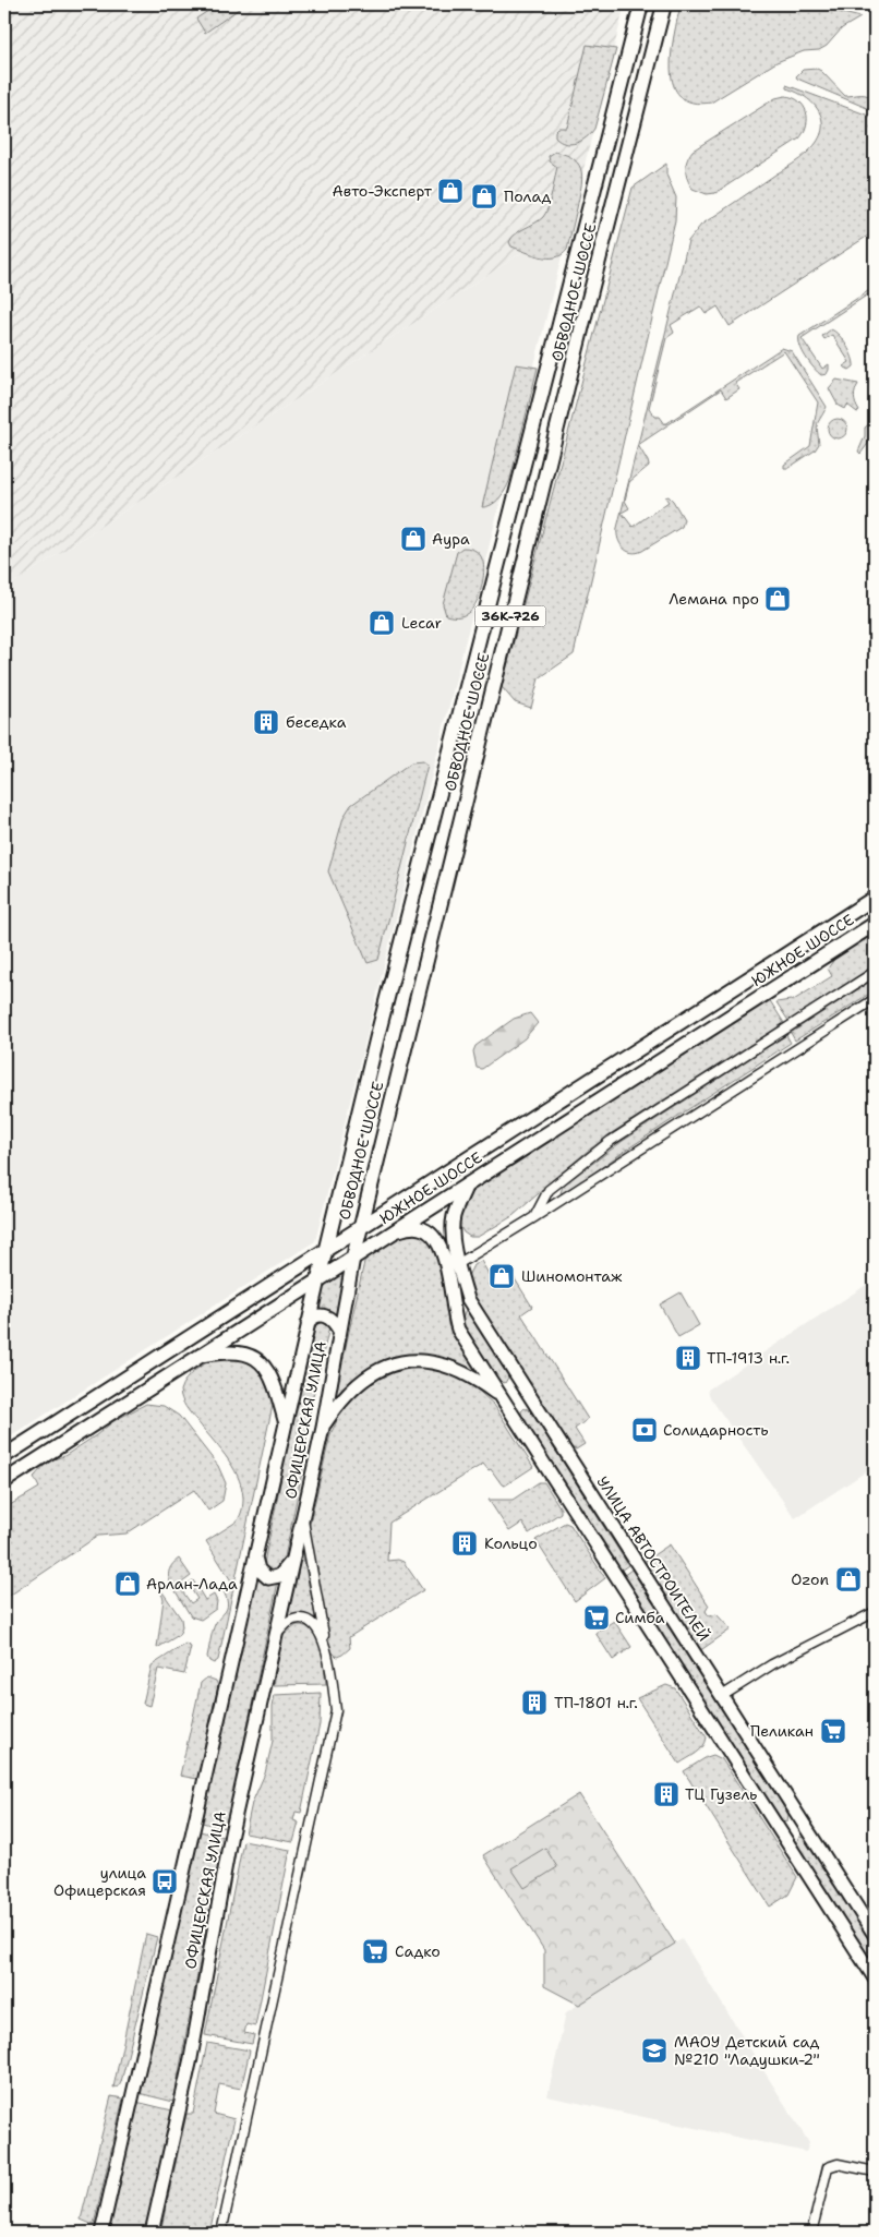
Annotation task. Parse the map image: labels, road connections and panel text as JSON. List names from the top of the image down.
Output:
{
  "streets": {
    "main road": [
      "ОБВОДНОЕ ШОССЕ",
      "36К-726",
      "ЮЖНОЕ ШОССЕ",
      "ОФИЦЕРСКАЯ УЛИЦА",
      "УЛИЦА АВТОСТРОИТЕЛЕЙ"
    ]
  },
  "crossings": [
    ["ОБВОДНОЕ ШОССЕ", "ЮЖНОЕ ШОССЕ"],
    ["ОБВОДНОЕ ШОССЕ", "ОФИЦЕРСКАЯ УЛИЦА"],
    ["ЮЖНОЕ ШОССЕ", "ОФИЦЕРСКАЯ УЛИЦА"],
    ["ЮЖНОЕ ШОССЕ", "УЛИЦА АВТОСТРОИТЕЛЕЙ"],
    ["ОФИЦЕРСКАЯ УЛИЦА", "УЛИЦА АВТОСТРОИТЕЛЕЙ"]
  ],
  "places": {
    "shop": [
      "Авто-Эксперт",
      "Полад",
      "Аура",
      "Лемана про",
      "Lecar",
      "Шиномонтаж",
      "Ozon",
      "Арлан-Лада"
    ],
    "building": [
      "беседка",
      "ТП-1913 н.г.",
      "Кольцо",
      "ТП-1801 н.г.",
      "ТЦ Гузель"
    ],
    "bank": ["Солидарность"],
    "supermarket": ["Симба", "Пеликан", "Садко"],
    "bus stop": ["улица Офицерская"],
    "school or university": ["МАОУ Детский сад №210 \"Ладушки-2\""]
  }
}
